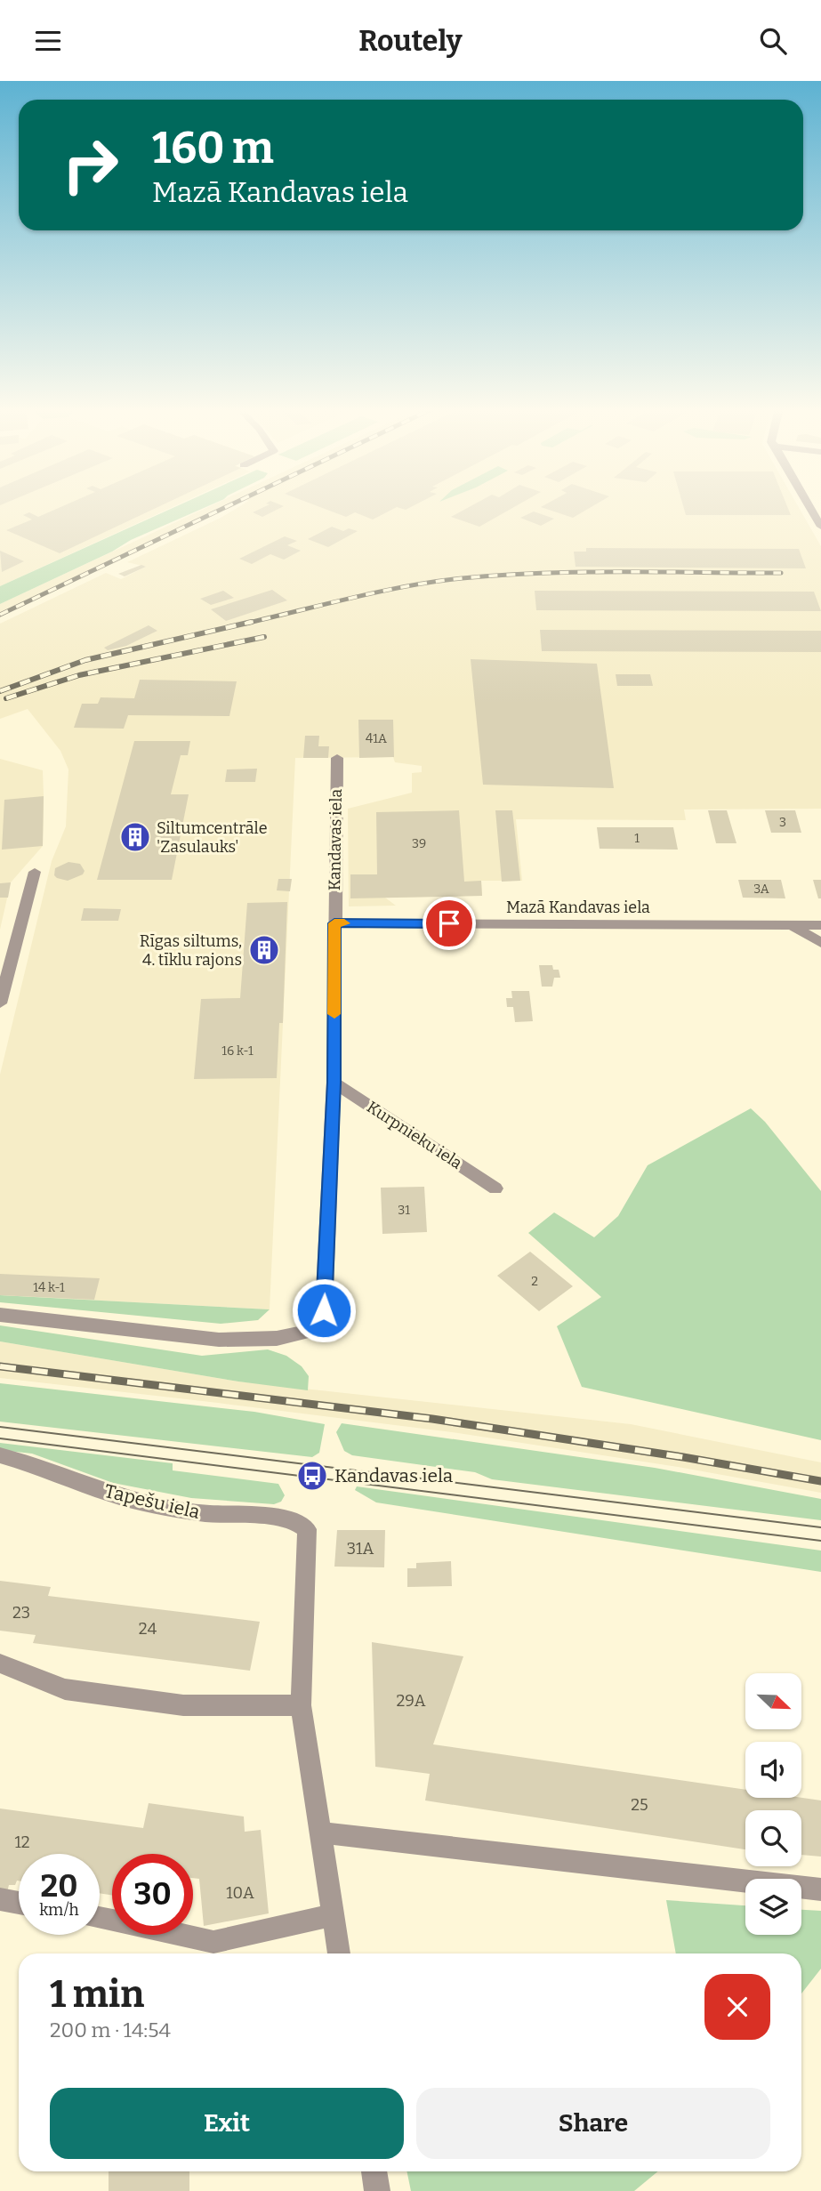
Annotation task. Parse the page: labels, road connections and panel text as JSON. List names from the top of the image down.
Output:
{
  "streets": {
    "street": [
      "Kandavas iela",
      "Mazā Kandavas iela",
      "Kurpnieku iela",
      "Tapešu iela"
    ]
  },
  "crossings": [
    ["Kandavas iela", "Mazā Kandavas iela"],
    ["Kandavas iela", "Kurpnieku iela"]
  ],
  "places": {
    "building": ["Siltumcentrāle 'Zasulauks'", "Rīgas siltums, 4. tīklu rajons"],
    "bus stop": ["Kandavas iela"]
  },
  "house_numbers": [
    "41A",
    "3",
    "1",
    "39",
    "3A",
    "16 k-1",
    "31",
    "2",
    "14 k-1",
    "31A",
    "23",
    "24",
    "29A",
    "25",
    "12",
    "10A"
  ],
  "north": "bottom right",
  "page": {
    "header": "Routely",
    "turn": ["160 m", "Mazā Kandavas iela"],
    "speed": "20 km/h",
    "limit": "30",
    "heading": ["1 min", "200 m · 14:54"],
    "buttons": ["Exit", "Share"]
  }
}
